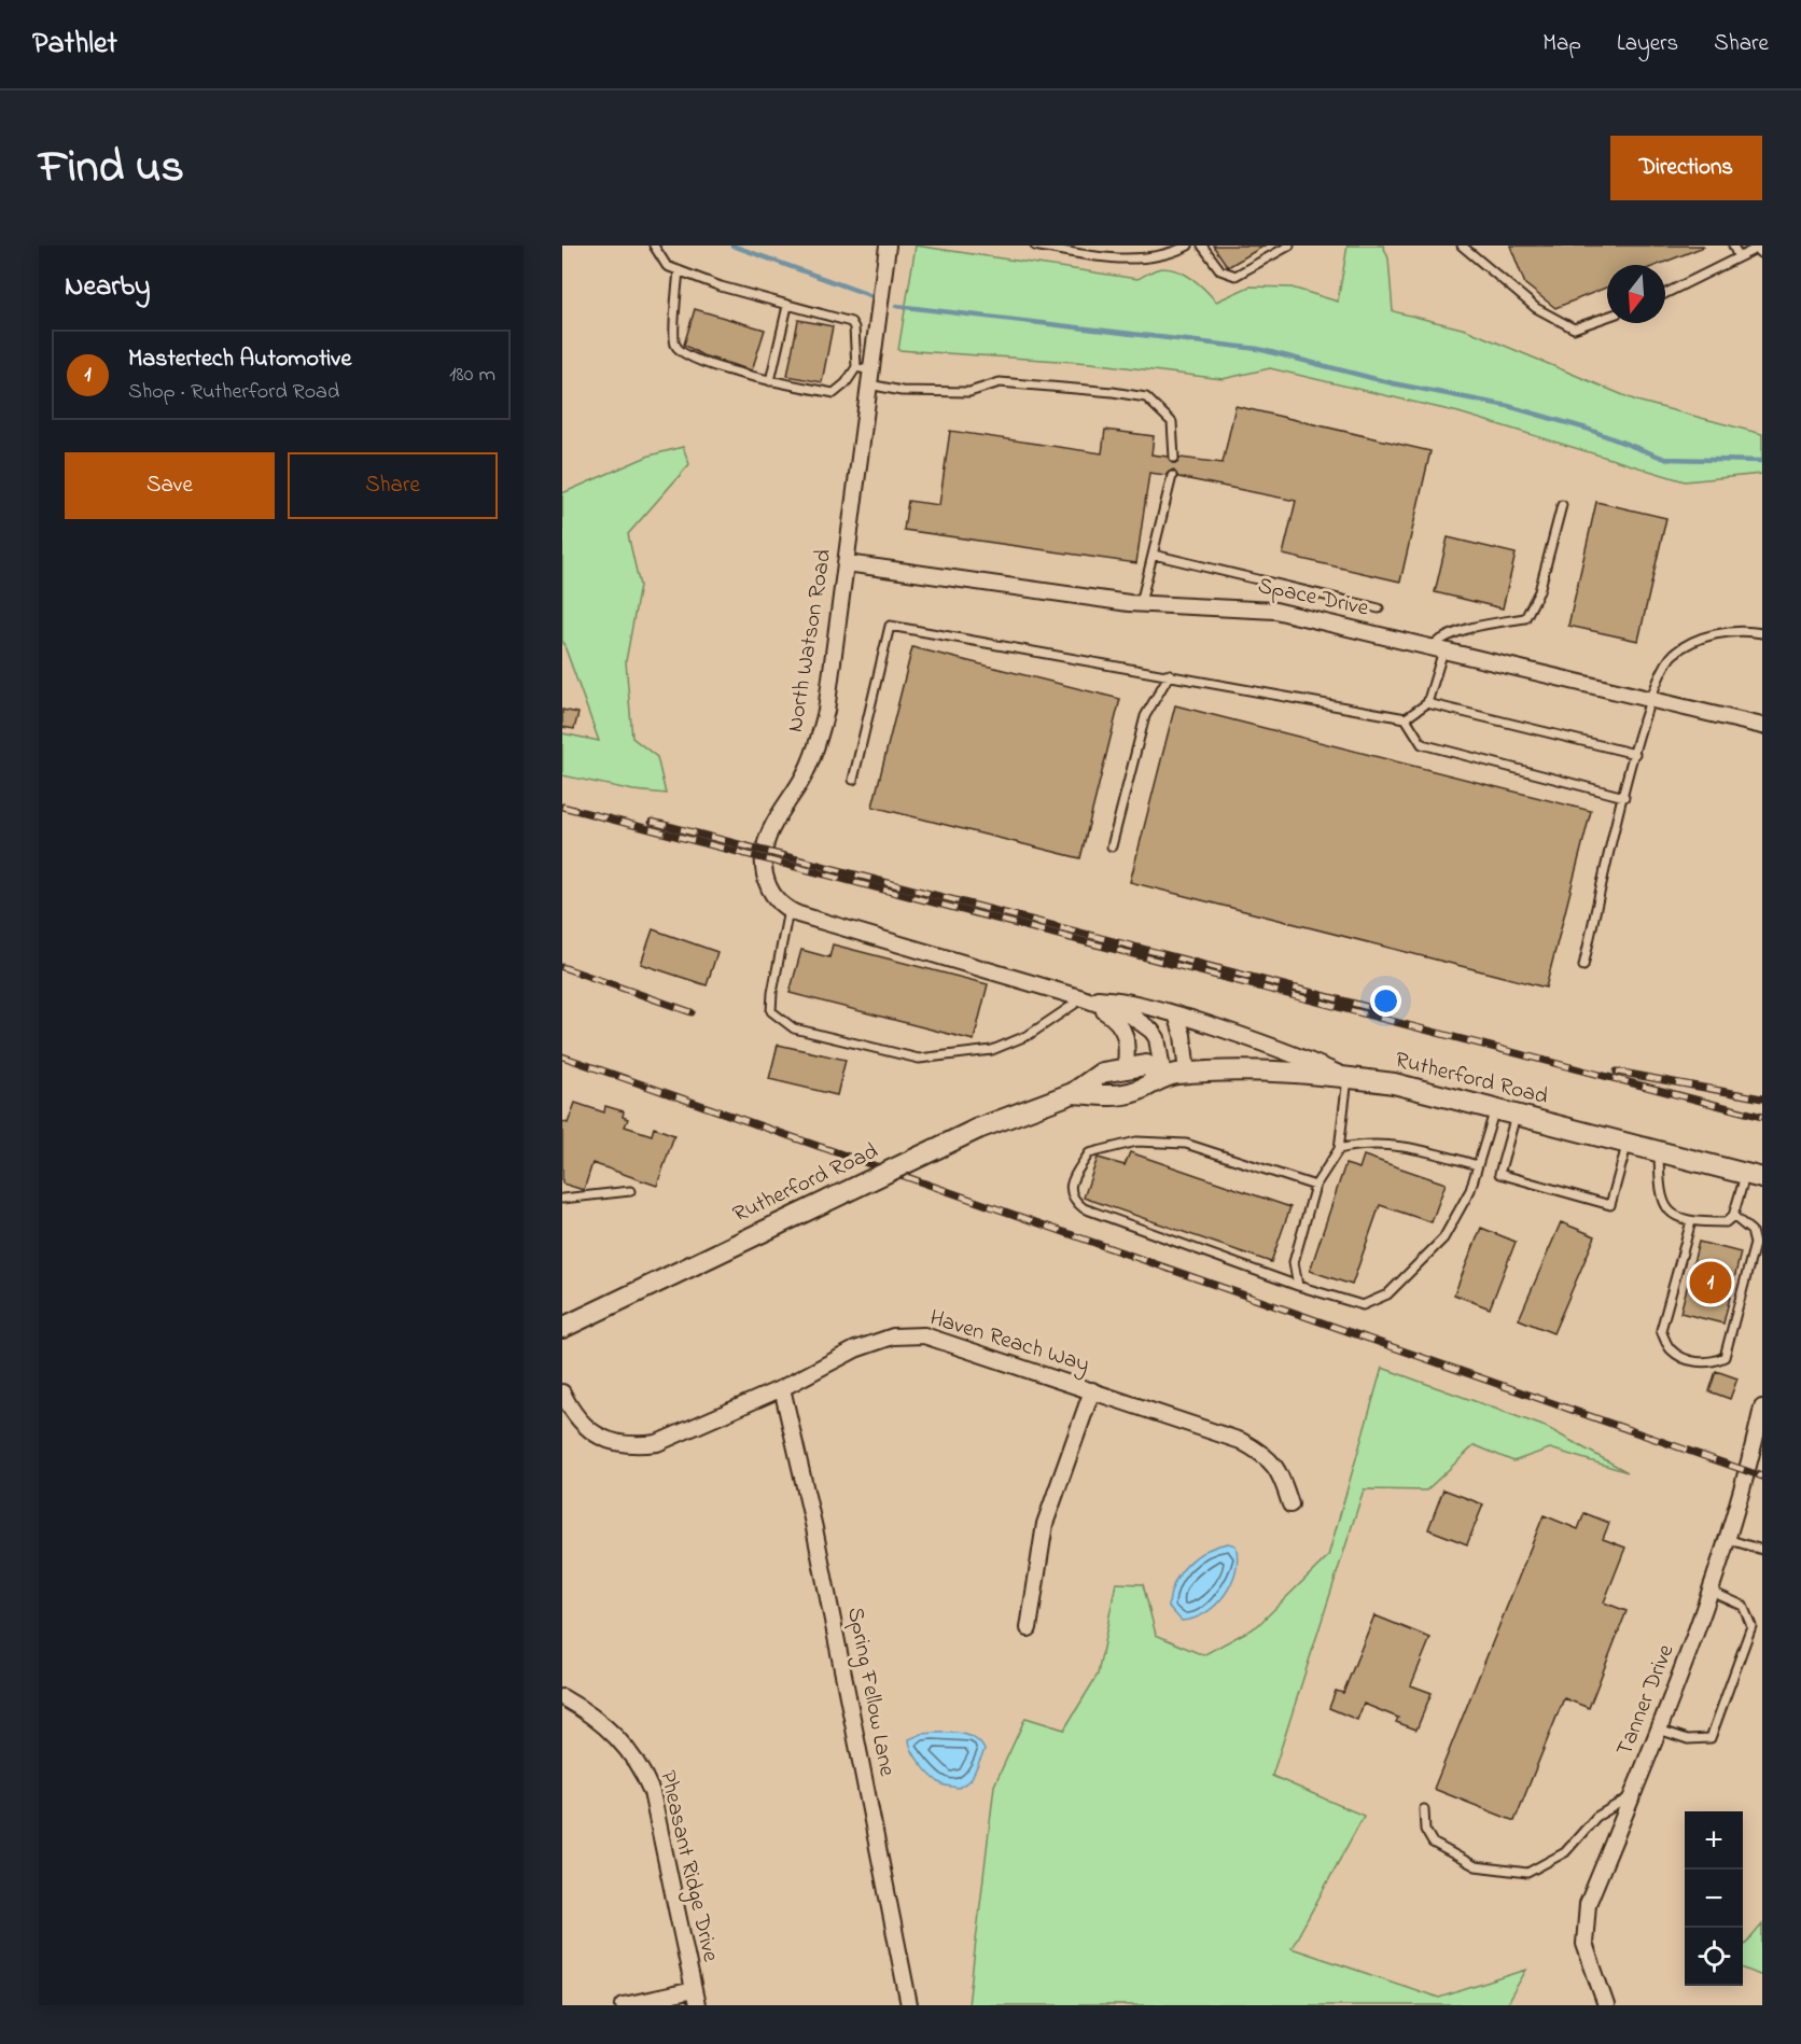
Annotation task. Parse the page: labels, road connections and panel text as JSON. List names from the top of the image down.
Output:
{
  "streets": {
    "street": [
      "Space Drive",
      "North Watson Road",
      "Rutherford Road",
      "Haven Reach Way",
      "Spring Fellow Lane",
      "Tanner Drive",
      "Pheasant Ridge Drive"
    ]
  },
  "crossings": [
    ["Space Drive", "North Watson Road"],
    ["Haven Reach Way", "Spring Fellow Lane"]
  ],
  "north": "bottom",
  "page": {
    "header": "Pathlet",
    "nav": ["Map", "Layers", "Share"],
    "title": "Find us",
    "buttons": [
      "Directions",
      ["Save", "Share"]
    ],
    "heading": "Nearby",
    "list": [
      {
        "mark": "1",
        "name": "Mastertech Automotive",
        "note": "Shop · Rutherford Road",
        "value": "180 m"
      }
    ],
    "pins": "1",
    "map_buttons": ["+", "−"]
  }
}
